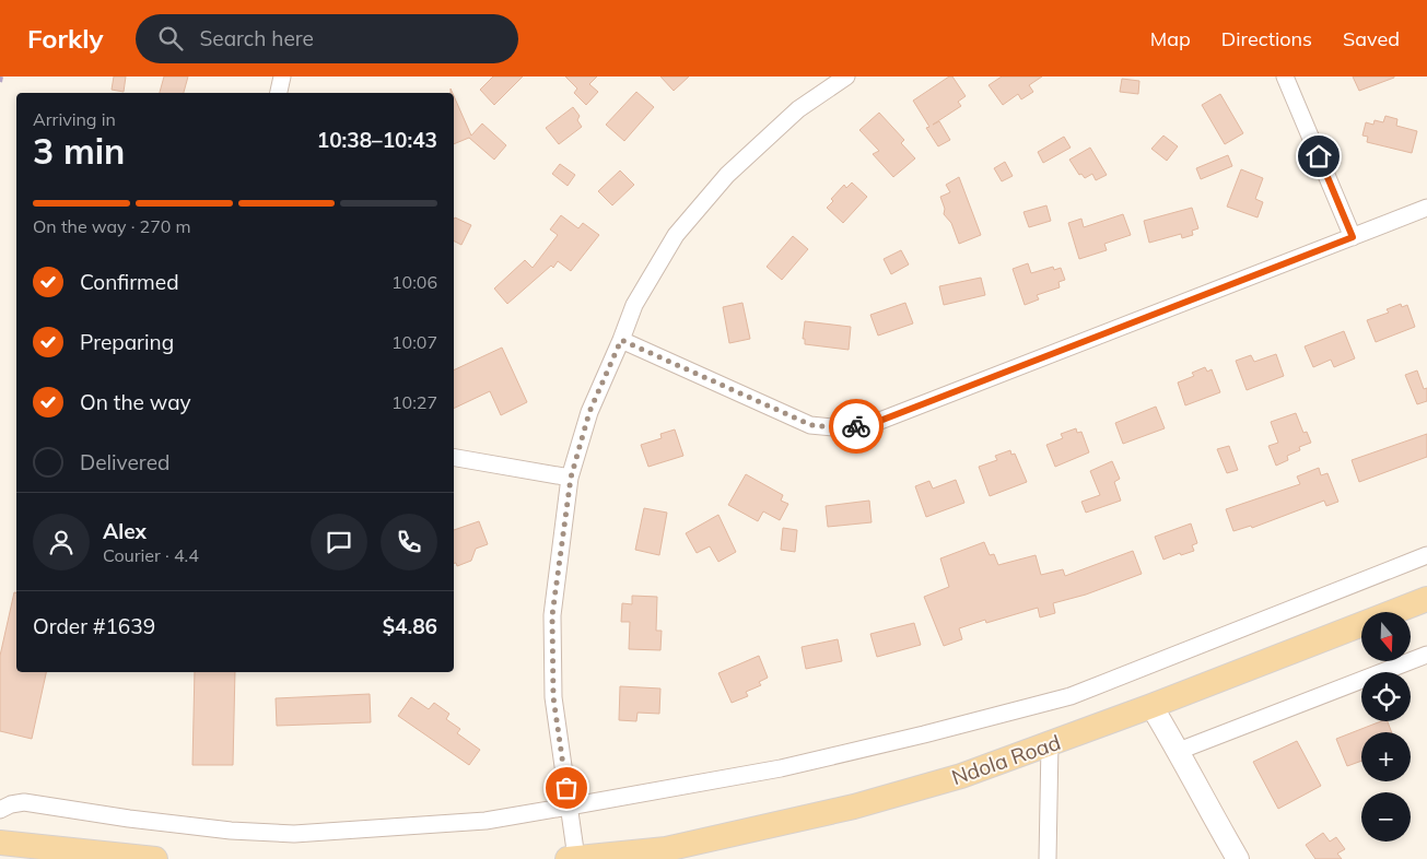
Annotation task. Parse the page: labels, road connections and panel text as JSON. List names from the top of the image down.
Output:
{
  "streets": {
    "main road": ["Ndola Road"]
  },
  "north": "bottom",
  "page": {
    "header": "Forkly",
    "search": "Search here",
    "nav": ["Map", "Directions", "Saved"],
    "heading": ["3 min", "Arriving in", "10:38–10:43"],
    "panel": [
      "Alex",
      "Courier · 4.4",
      "Order #1639",
      "$4.86"
    ],
    "bar": "On the way · 270 m",
    "list": [
      ["Confirmed", "10:06"],
      ["Preparing", "10:07"],
      ["On the way", "10:27"],
      "Delivered"
    ],
    "map_buttons": ["+", "−"]
  }
}
